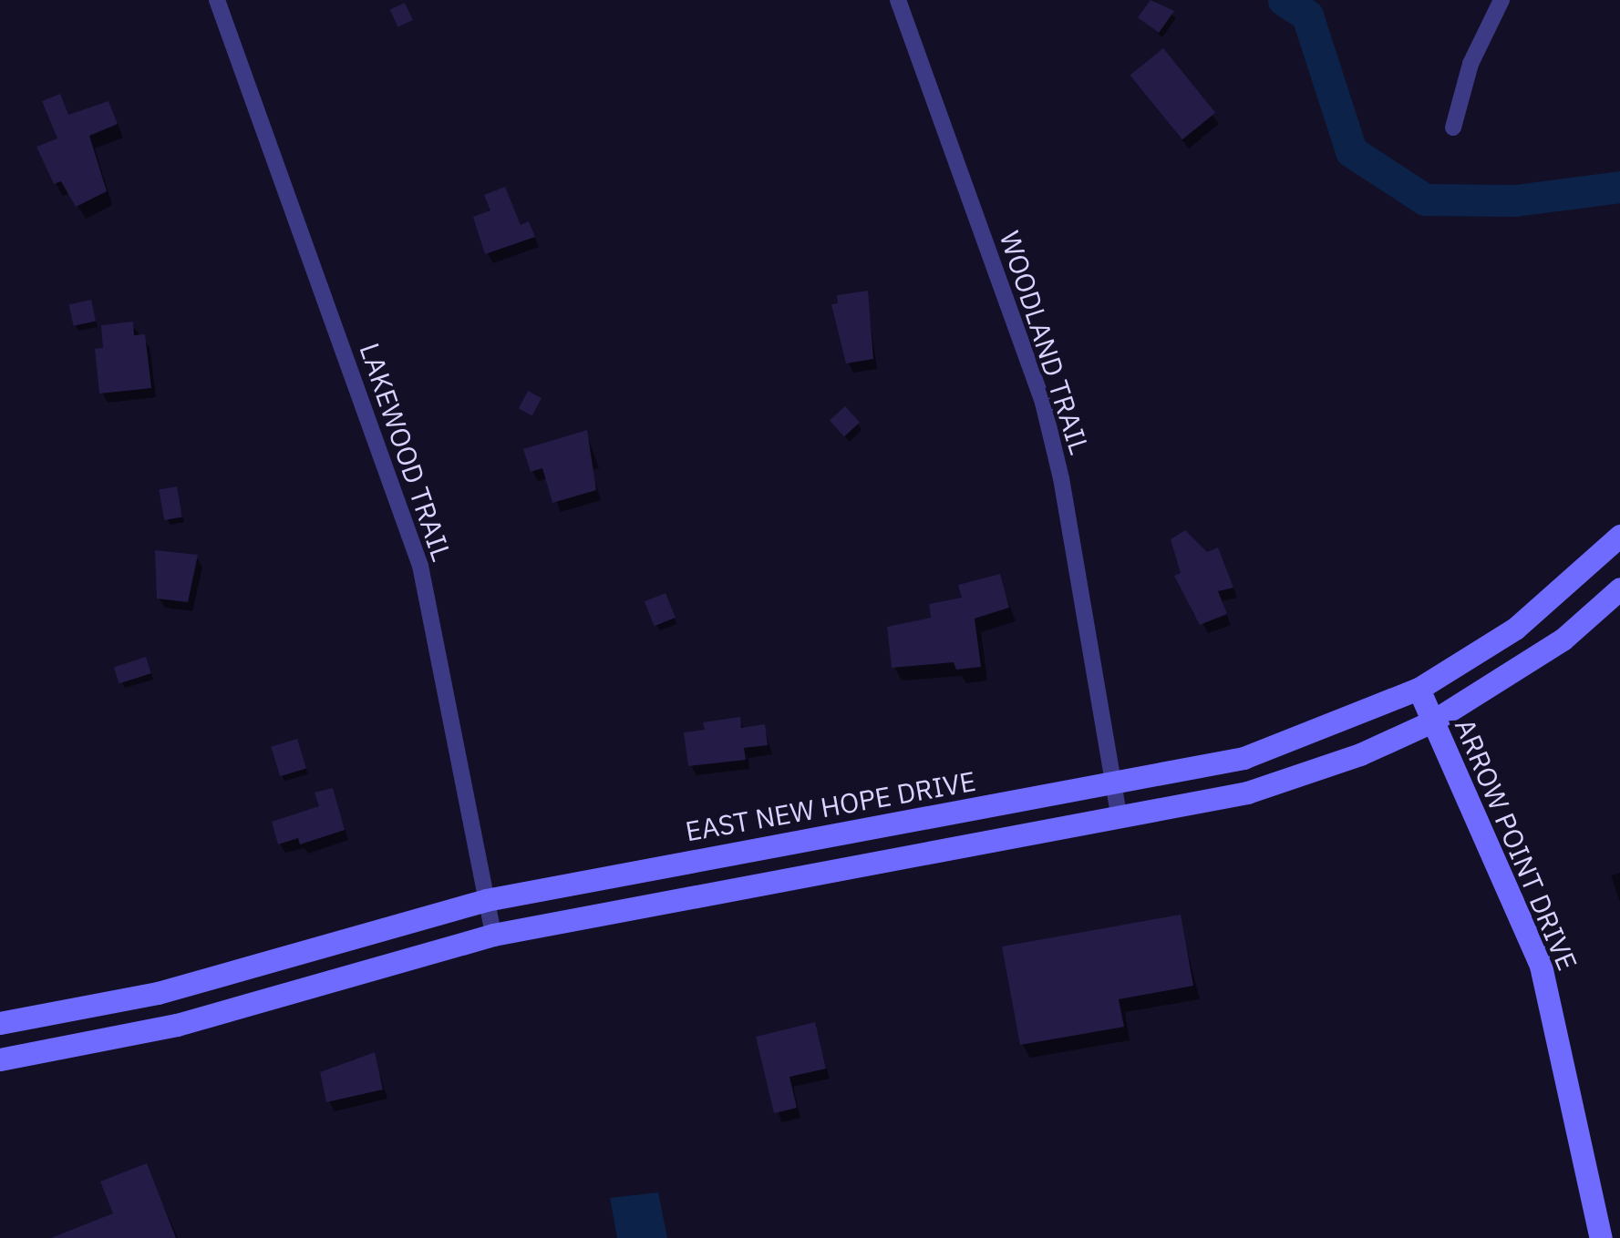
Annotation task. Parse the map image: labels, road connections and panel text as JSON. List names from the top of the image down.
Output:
{
  "streets": {
    "street": [
      "WOODLAND TRAIL",
      "LAKEWOOD TRAIL",
      "EAST NEW HOPE DRIVE",
      "ARROW POINT DRIVE"
    ]
  },
  "crossings": [
    ["WOODLAND TRAIL", "EAST NEW HOPE DRIVE"],
    ["LAKEWOOD TRAIL", "EAST NEW HOPE DRIVE"],
    ["EAST NEW HOPE DRIVE", "ARROW POINT DRIVE"]
  ]
}
